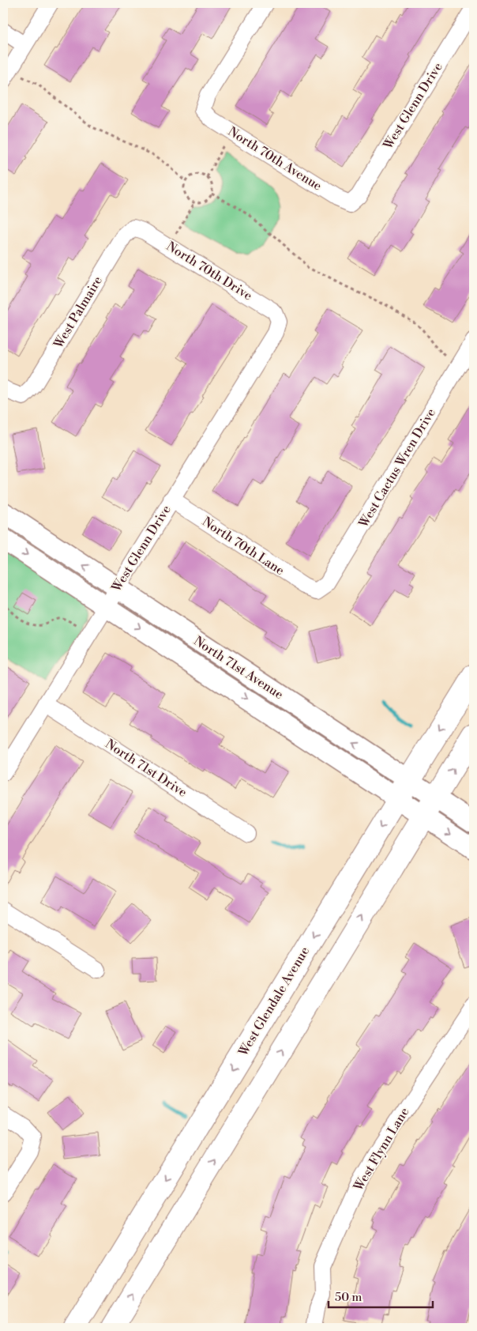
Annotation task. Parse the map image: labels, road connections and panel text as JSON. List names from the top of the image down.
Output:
{
  "streets": {
    "main road": ["West Glendale Avenue"],
    "street": [
      "West Glenn Drive",
      "North 70th Avenue",
      "North 70th Drive",
      "West Palmaire",
      "West Cactus Wren Drive",
      "North 70th Lane",
      "North 71st Avenue",
      "North 71st Drive",
      "West Flynn Lane"
    ]
  },
  "crossings": [
    ["West Glenn Drive", "North 70th Avenue"],
    ["West Glenn Drive", "North 70th Drive"],
    ["West Glenn Drive", "North 70th Lane"],
    ["West Glenn Drive", "North 71st Avenue"],
    ["West Glenn Drive", "North 71st Drive"],
    ["North 70th Drive", "West Palmaire"],
    ["West Cactus Wren Drive", "North 70th Lane"],
    ["North 71st Avenue", "West Glendale Avenue"]
  ],
  "scale_bar": "50 m"
}
